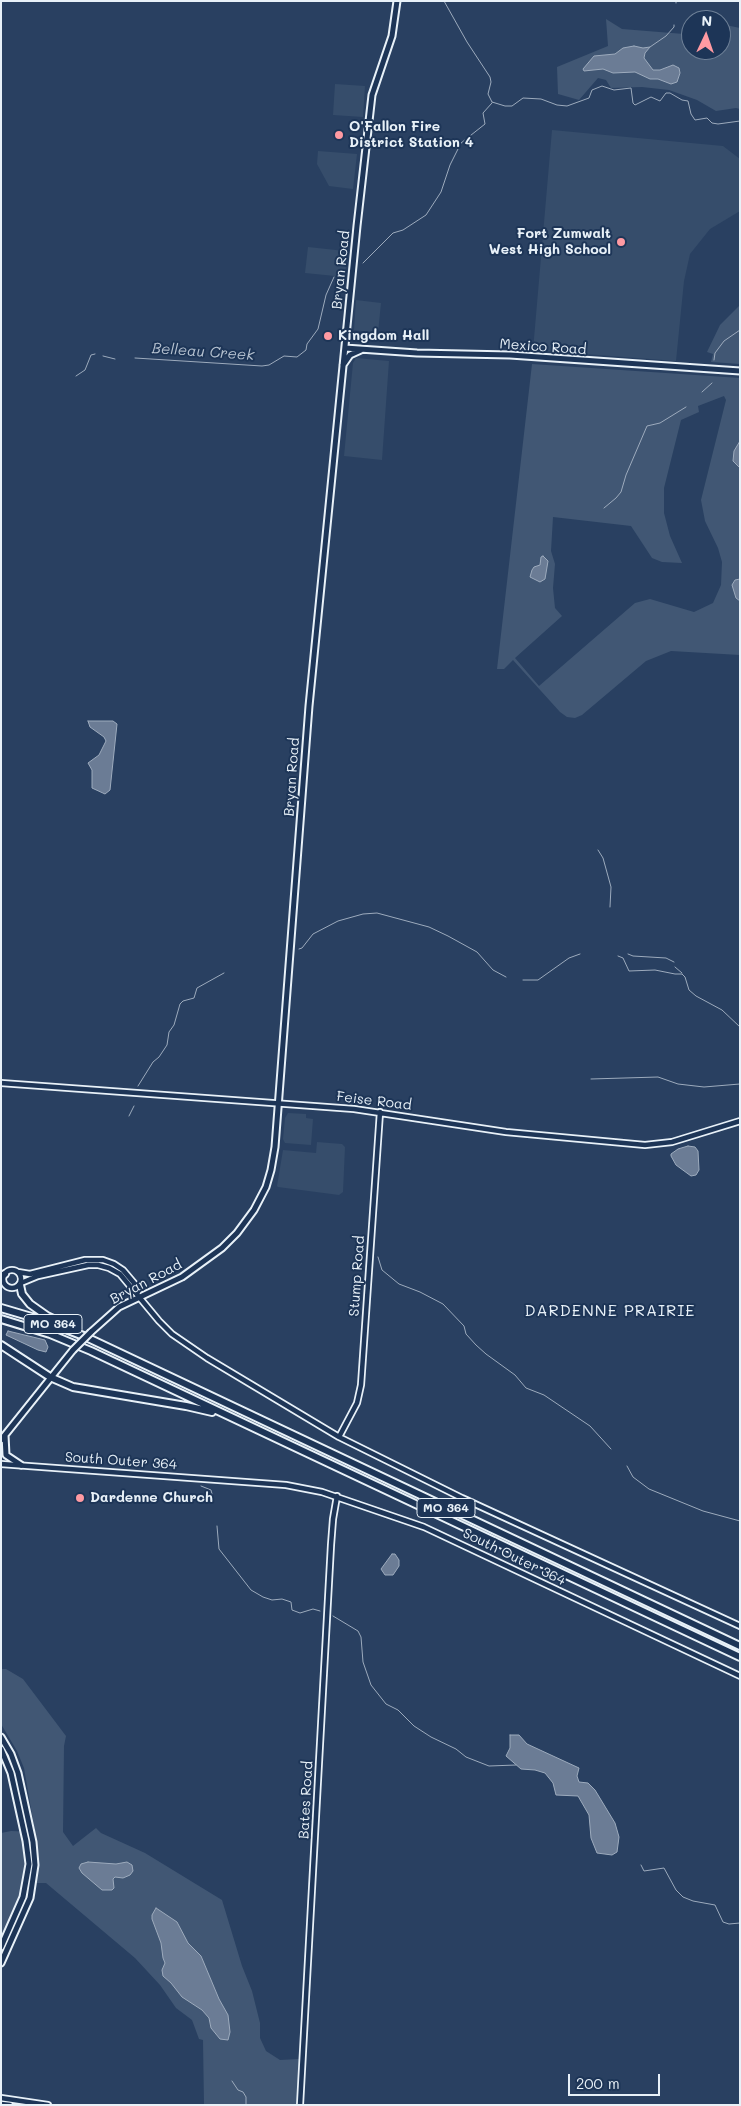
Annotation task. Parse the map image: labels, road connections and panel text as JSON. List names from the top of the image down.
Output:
{
  "streets": {
    "highway": ["MO 364"],
    "main road": ["Bryan Road", "Mexico Road"],
    "street": [
      "Feise Road",
      "Stump Road",
      "South Outer 364",
      "Bates Road"
    ]
  },
  "crossings": [
    ["Bryan Road", "Mexico Road"],
    ["Bryan Road", "Feise Road"],
    ["Feise Road", "Stump Road"],
    ["South Outer 364", "Bates Road"]
  ],
  "districts": ["DARDENNE PRAIRIE"],
  "water": ["Belleau Creek"],
  "places": [
    "O'Fallon Fire District Station 4",
    "Fort Zumwalt West High School",
    "Kingdom Hall",
    "Dardenne Church"
  ],
  "scale_bar": "200 m",
  "north": "top"
}
